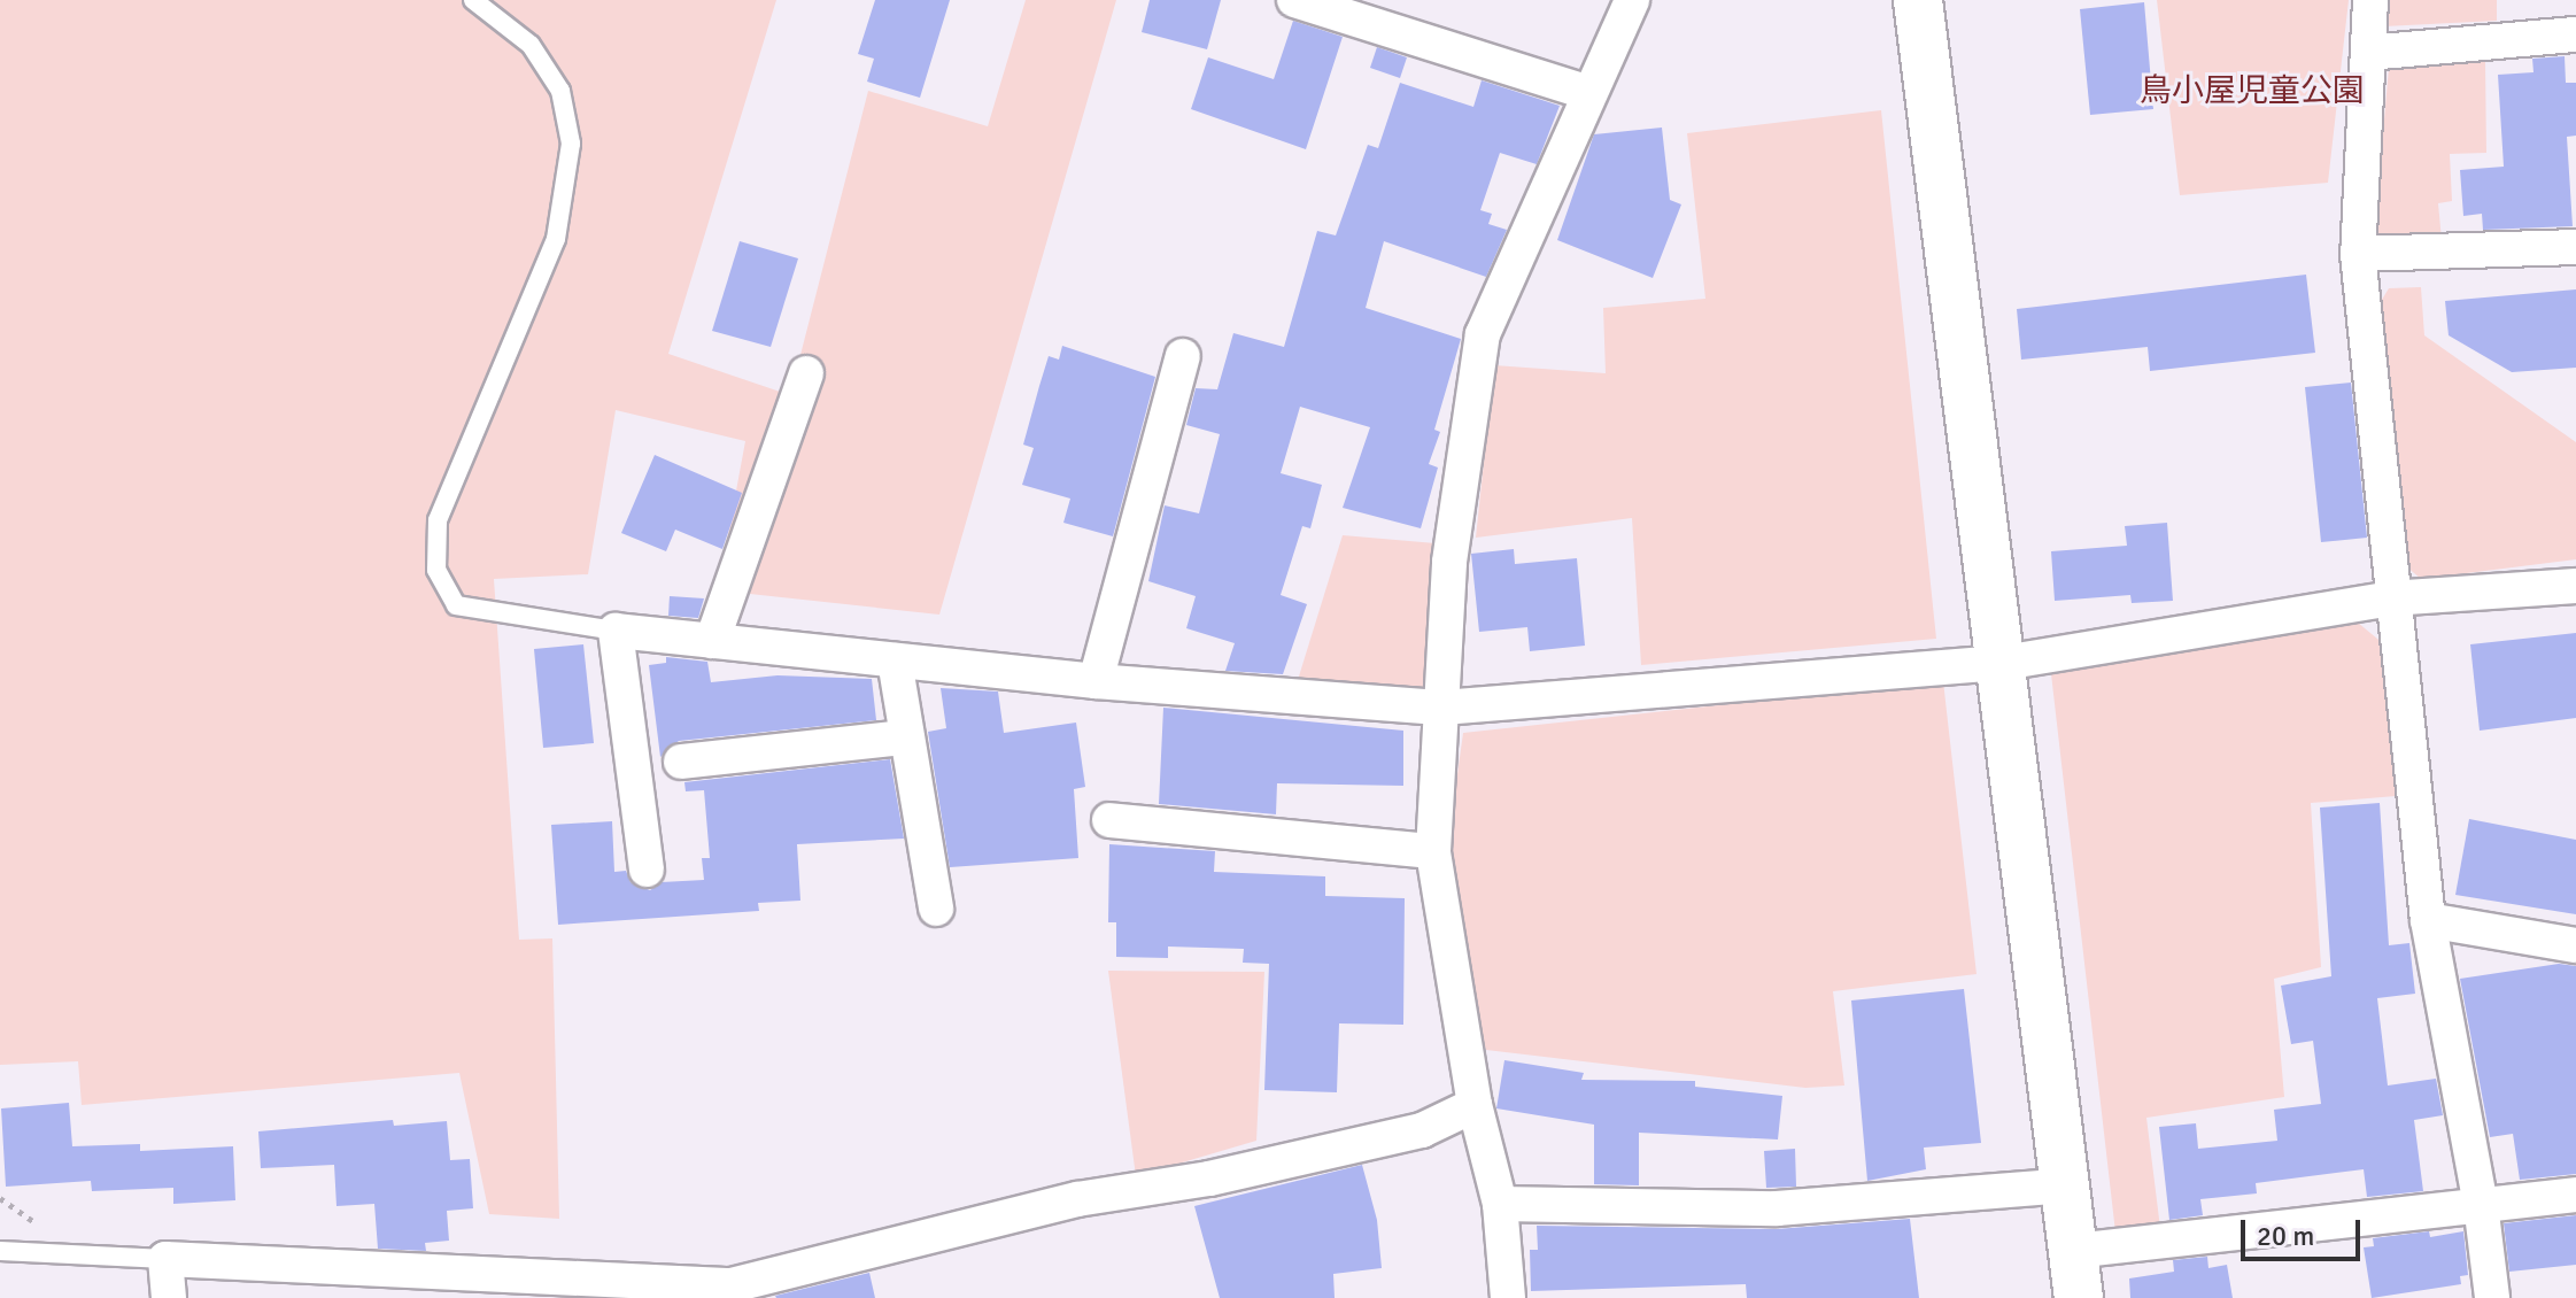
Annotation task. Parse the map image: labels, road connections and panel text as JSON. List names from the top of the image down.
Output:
{
  "parks": ["鳥小屋児童公園"],
  "scale_bar": "20 m"
}
